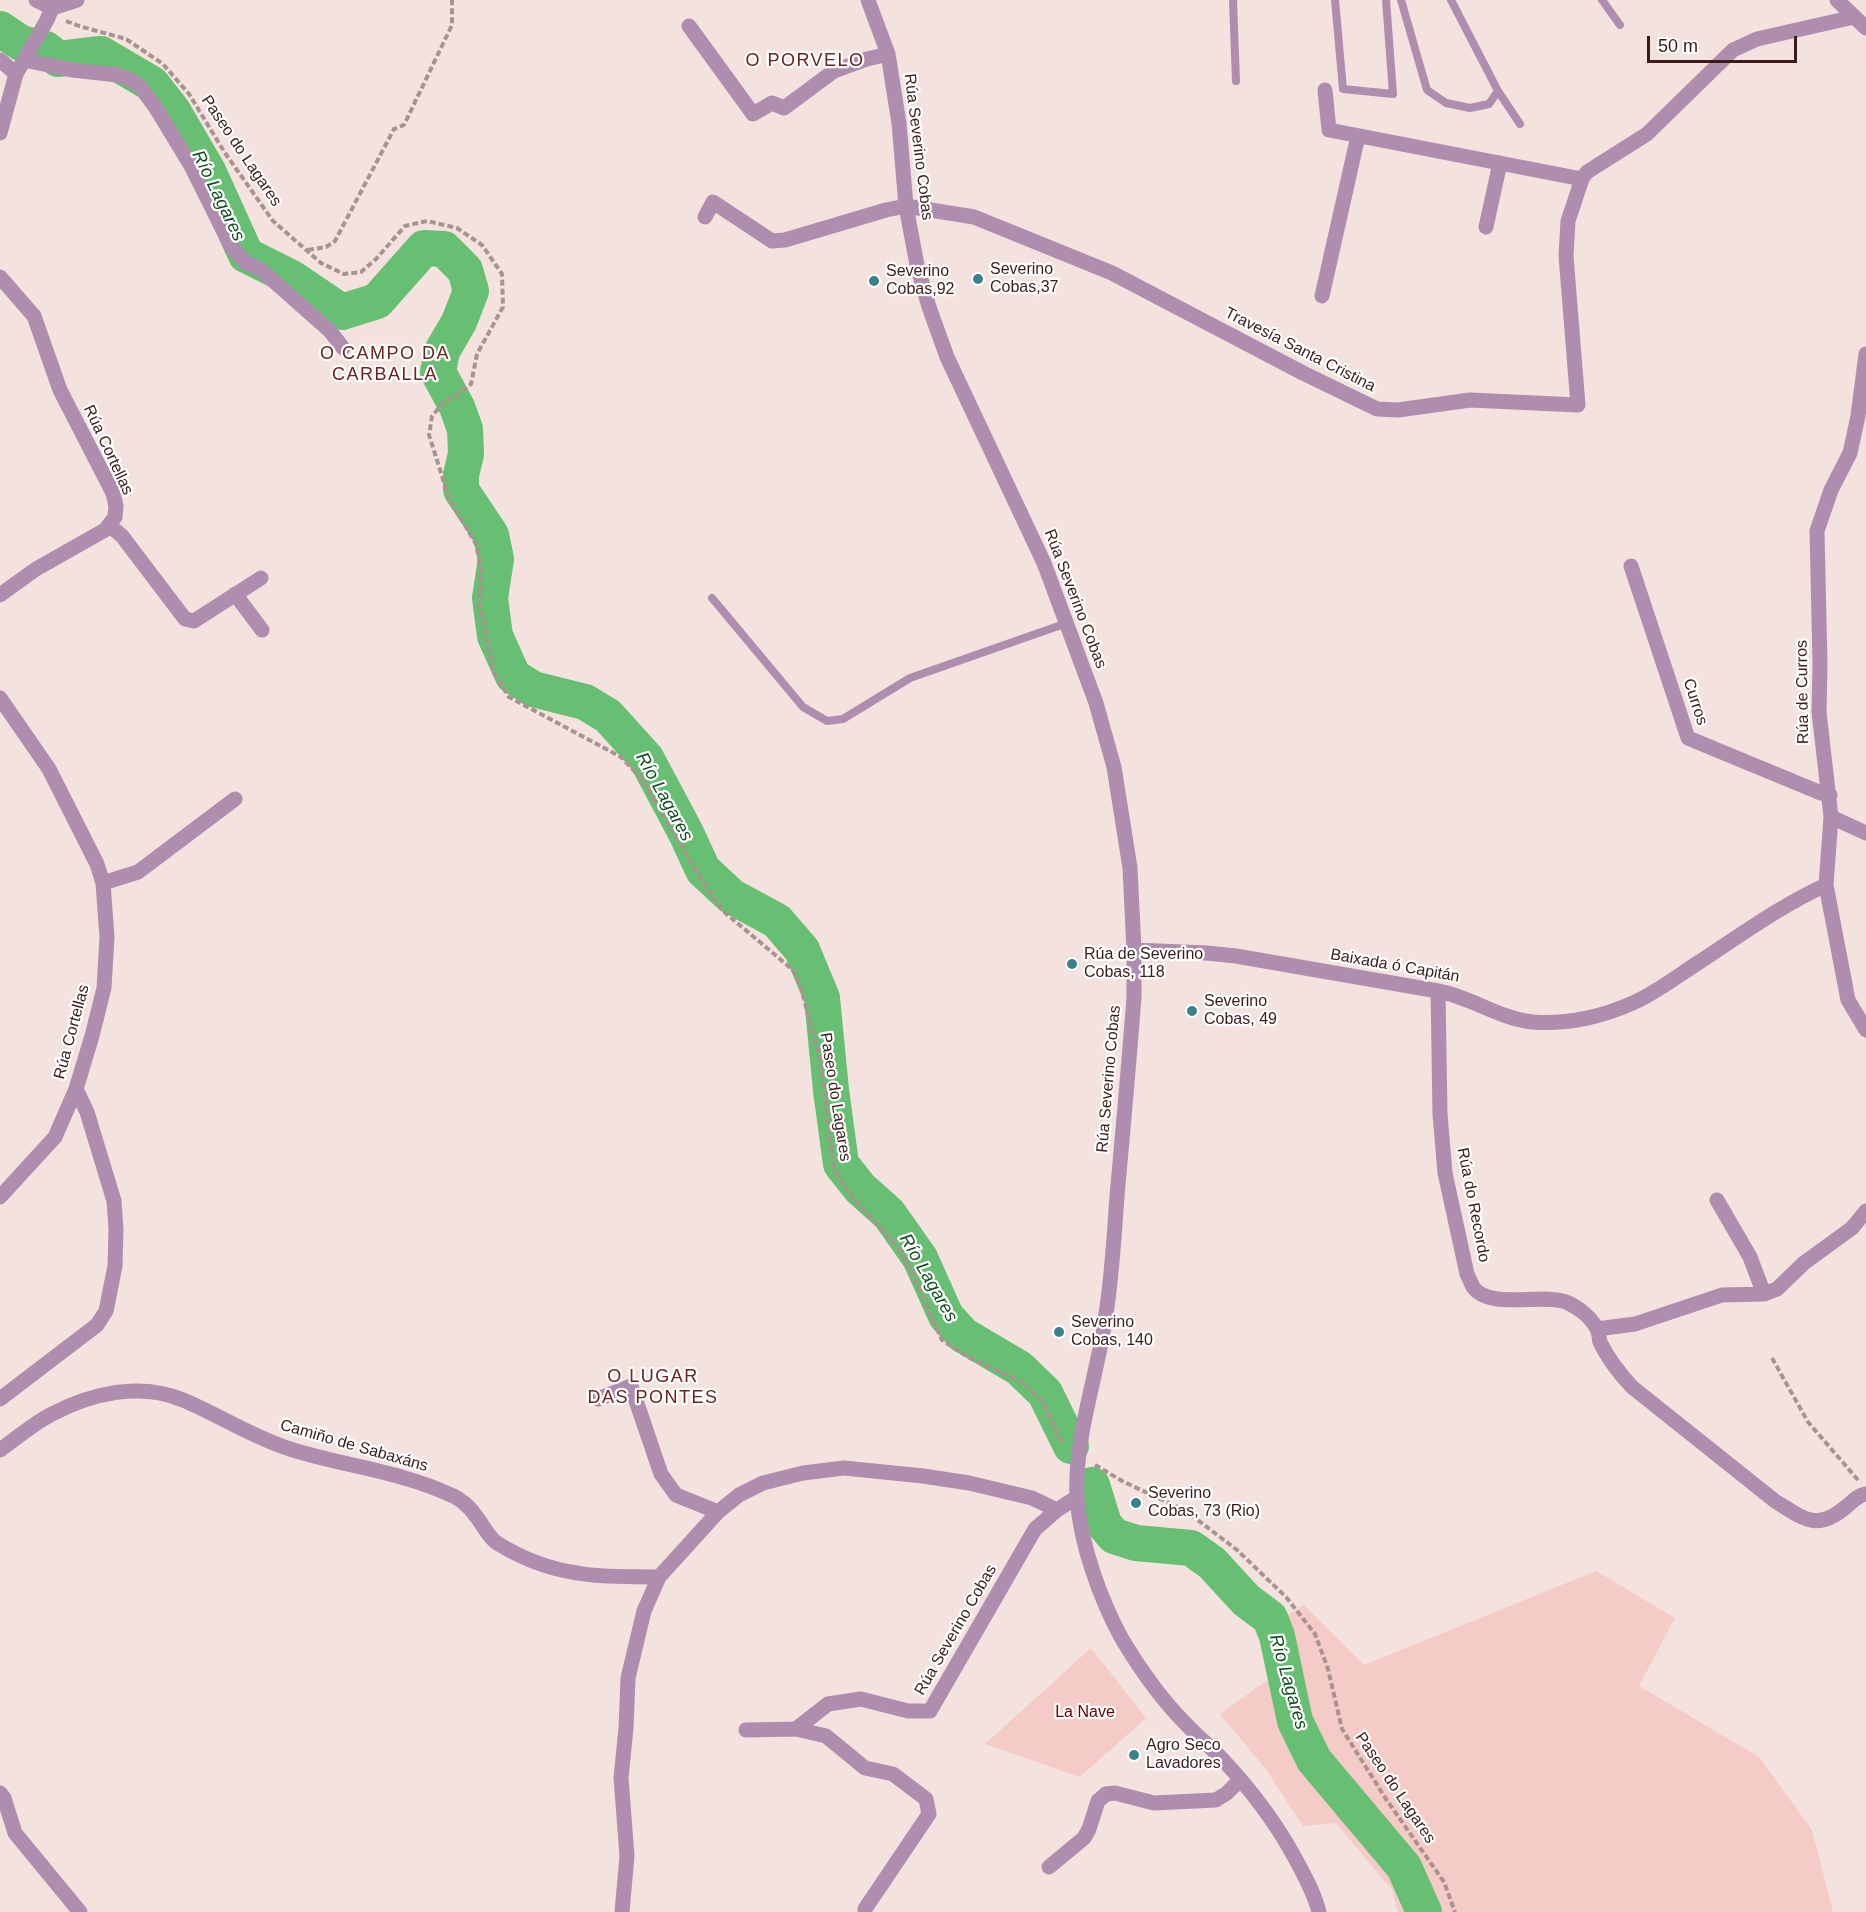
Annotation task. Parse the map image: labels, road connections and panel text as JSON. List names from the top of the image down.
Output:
{
  "streets": {
    "street": [
      "Rúa Severino Cobas",
      "Travesía Santa Cristina",
      "Rúa Cortellas",
      "Rúa de Curros",
      "Curros",
      "Baixada ó Capitán",
      "Rúa do Recordo",
      "Camiño de Sabaxáns"
    ],
    "path": ["Paseo do Lagares"]
  },
  "crossings": [
    ["Rúa Severino Cobas", "Travesía Santa Cristina"],
    ["Rúa Severino Cobas", "Baixada ó Capitán"],
    ["Rúa de Curros", "Curros"],
    ["Rúa de Curros", "Baixada ó Capitán"],
    ["Baixada ó Capitán", "Rúa do Recordo"]
  ],
  "districts": ["O PORVELO", "O CAMPO DA CARBALLA", "O LUGAR DAS PONTES"],
  "water": ["Río Lagares"],
  "parks": ["La Nave"],
  "places": [
    "Severino Cobas,37",
    "Severino Cobas,92",
    "Rúa de Severino Cobas, 118",
    "Severino Cobas, 49",
    "Severino Cobas, 140",
    "Severino Cobas, 73 (Rio)",
    "Agro Seco Lavadores"
  ],
  "scale_bar": "50 m"
}
